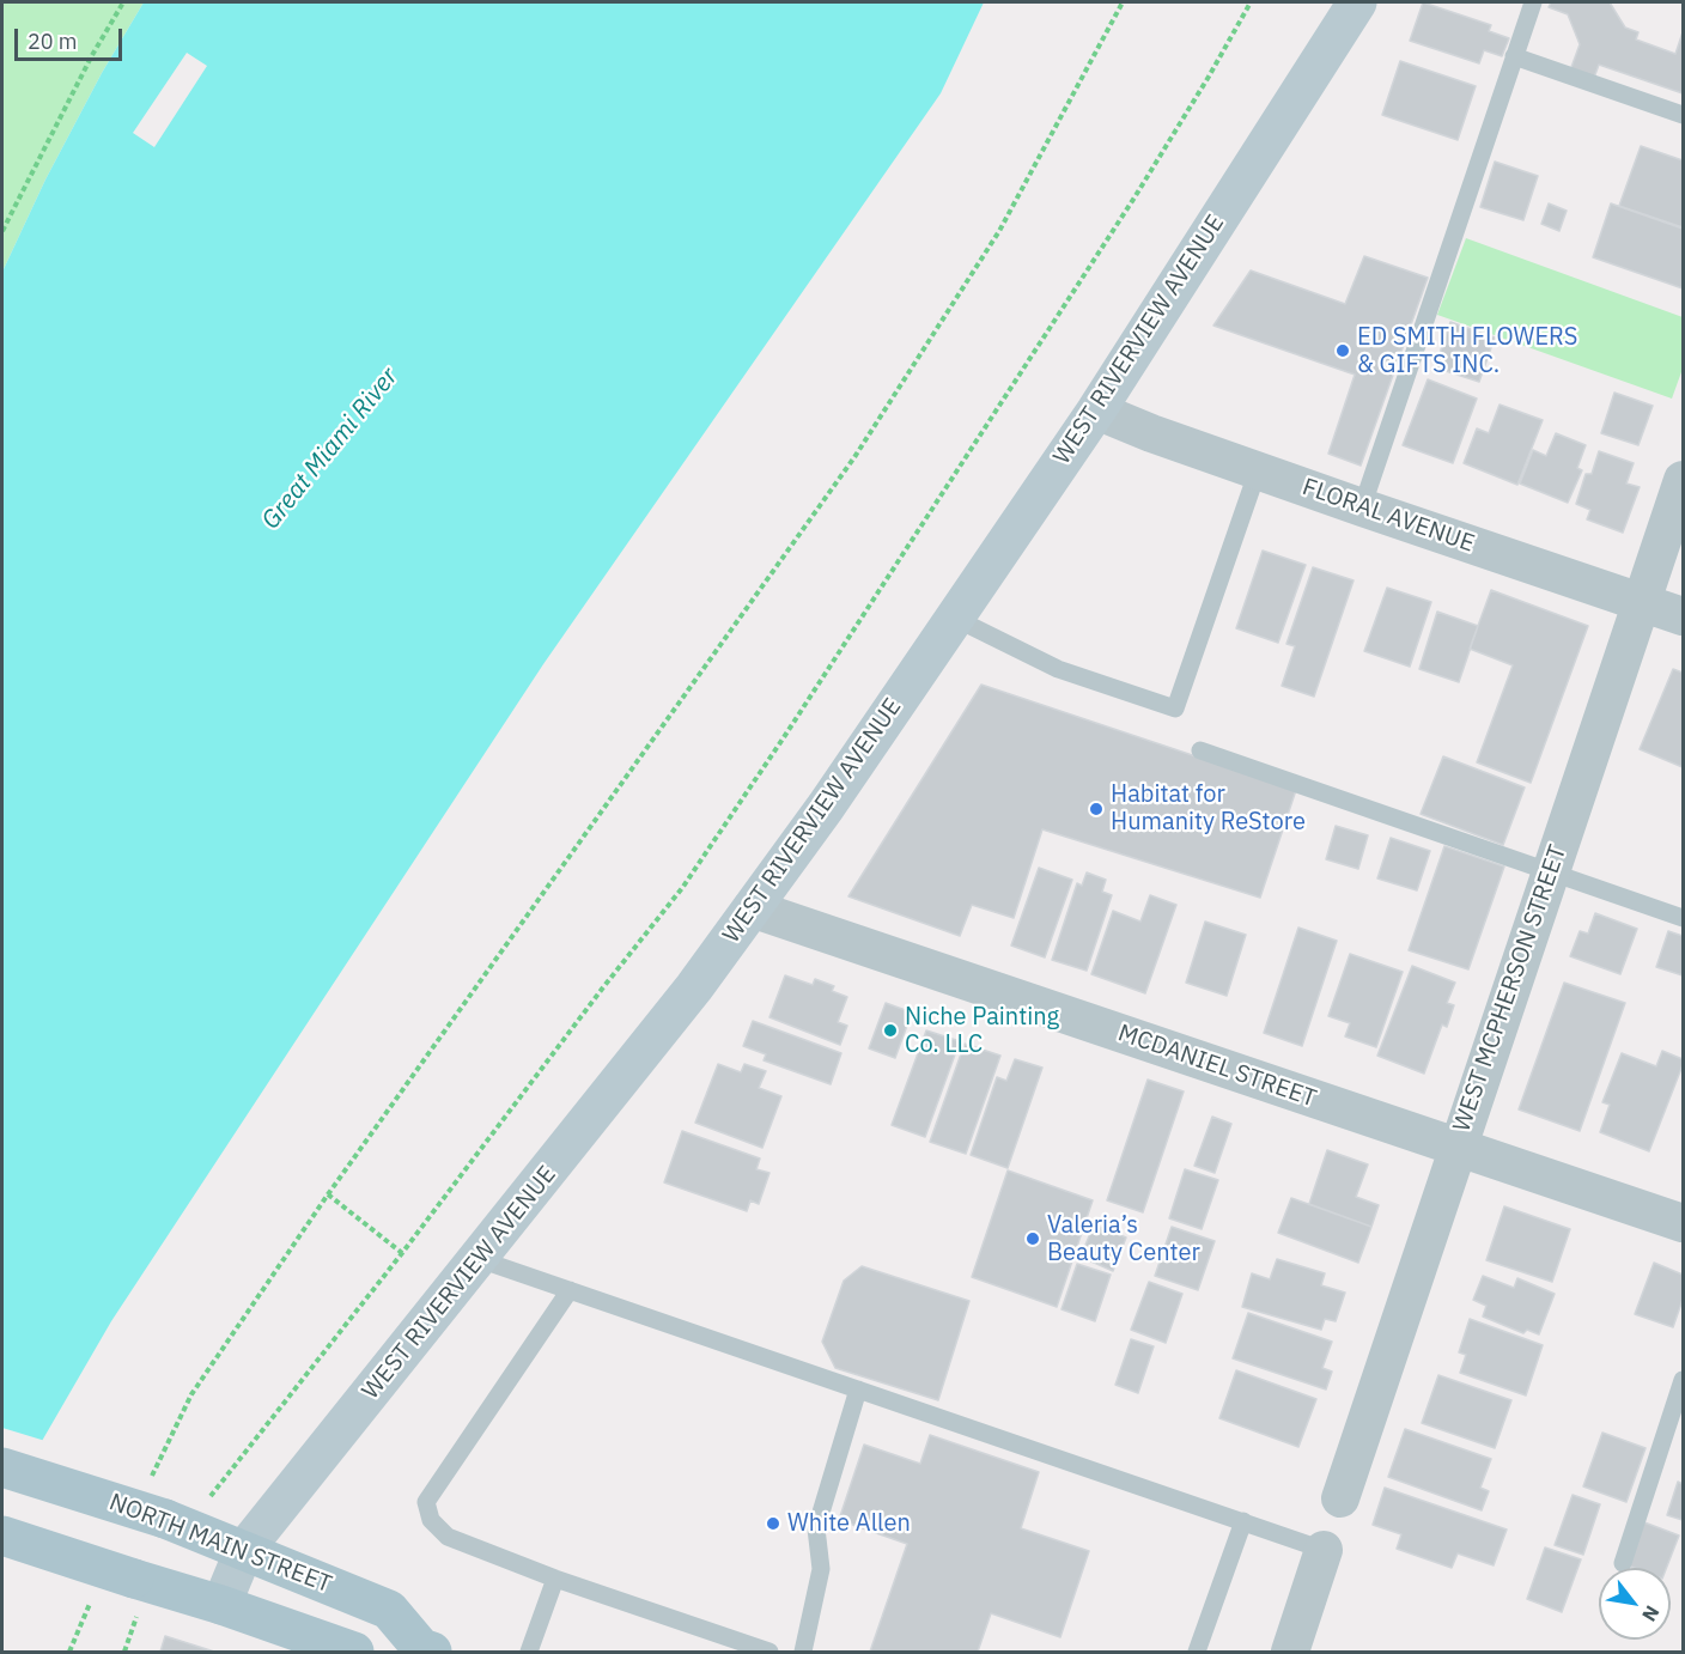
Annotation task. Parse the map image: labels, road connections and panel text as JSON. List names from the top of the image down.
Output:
{
  "streets": {
    "main road": ["WEST RIVERVIEW AVENUE", "NORTH MAIN STREET"],
    "street": ["FLORAL AVENUE", "WEST MCPHERSON STREET", "MCDANIEL STREET"]
  },
  "crossings": [
    ["WEST RIVERVIEW AVENUE", "FLORAL AVENUE"],
    ["WEST RIVERVIEW AVENUE", "MCDANIEL STREET"],
    ["WEST RIVERVIEW AVENUE", "NORTH MAIN STREET"],
    ["FLORAL AVENUE", "WEST MCPHERSON STREET"],
    ["WEST MCPHERSON STREET", "MCDANIEL STREET"]
  ],
  "water": ["Great Miami River"],
  "places": [
    "ED SMITH FLOWERS & GIFTS INC.",
    "Habitat for Humanity ReStore",
    "Niche Painting Co. LLC",
    "Valeria’s Beauty Center",
    "White Allen"
  ],
  "scale_bar": "20 m",
  "north": "bottom right"
}
